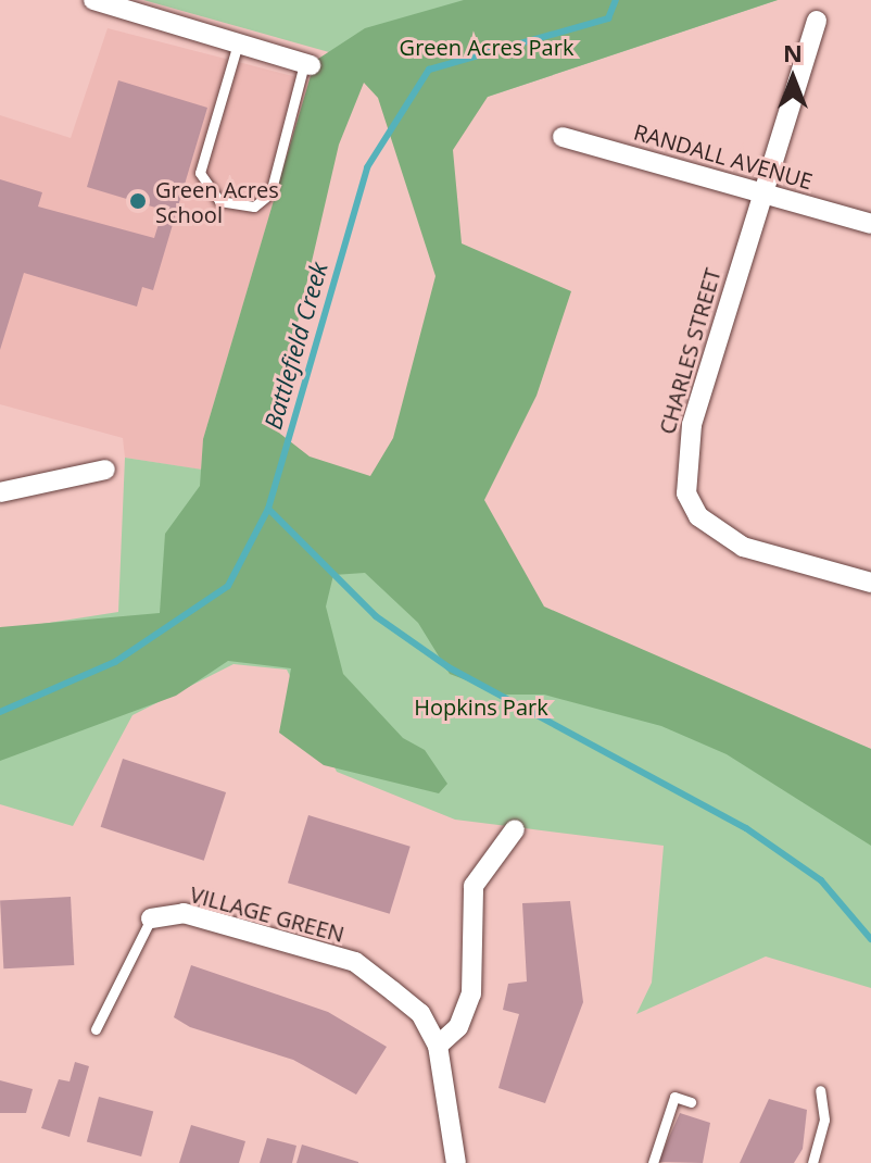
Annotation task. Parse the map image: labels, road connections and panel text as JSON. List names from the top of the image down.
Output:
{
  "streets": {
    "street": ["RANDALL AVENUE", "CHARLES STREET", "VILLAGE GREEN"]
  },
  "crossings": [
    ["RANDALL AVENUE", "CHARLES STREET"]
  ],
  "water": ["Battlefield Creek"],
  "parks": ["Green Acres Park", "Hopkins Park"],
  "places": ["Green Acres School"],
  "north": "top"
}
